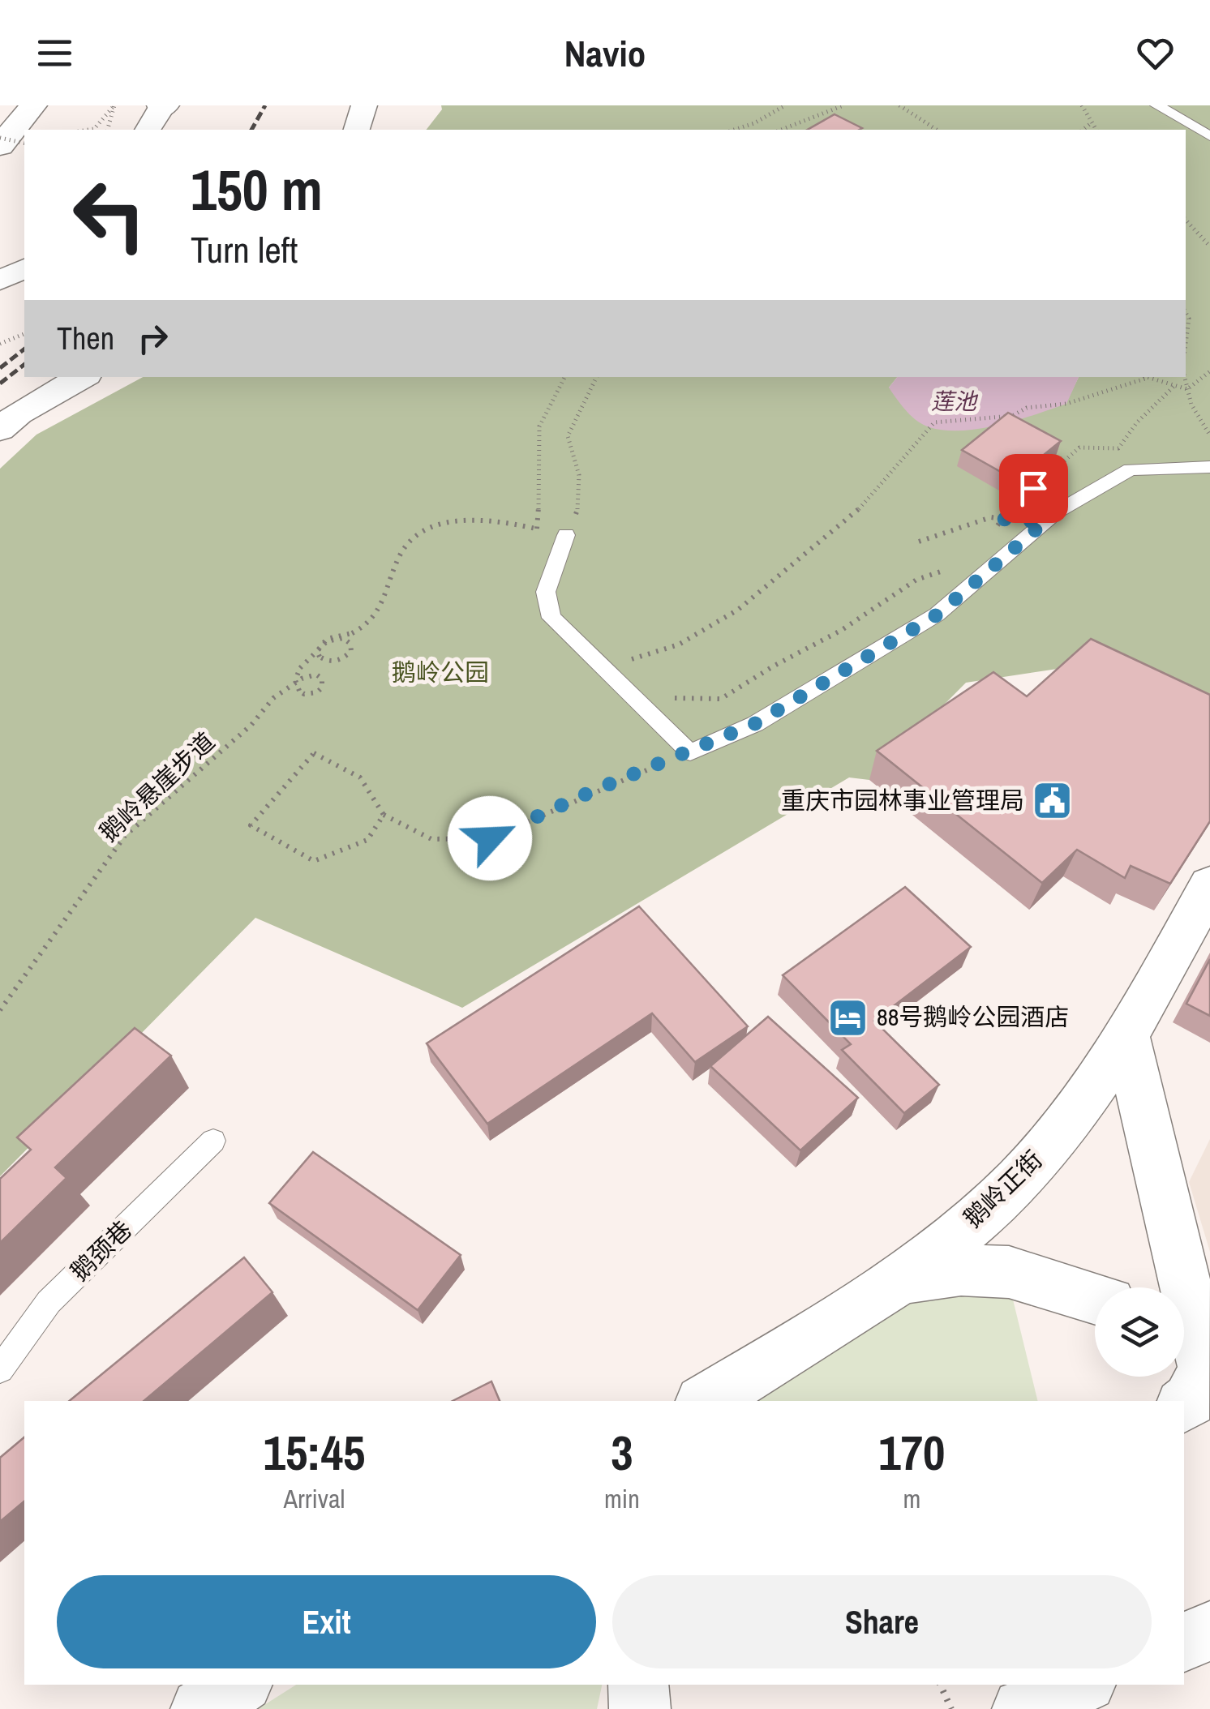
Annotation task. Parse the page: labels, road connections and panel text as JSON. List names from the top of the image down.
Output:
{
  "streets": {
    "street": ["鹅岭正街"],
    "lane": ["鹅颈巷"],
    "path": ["鹅岭悬崖步道"]
  },
  "water": ["莲池"],
  "parks": ["鹅岭公园"],
  "places": {
    "public building": ["重庆市园林事业管理局"],
    "hotel": ["88号鹅岭公园酒店"]
  },
  "page": {
    "header": "Navio",
    "turn": ["150 m", "Turn left"],
    "then": "Then",
    "eta": [
      "15:45",
      "Arrival",
      "3",
      "min",
      "170",
      "m"
    ],
    "buttons": ["Exit", "Share"]
  }
}
